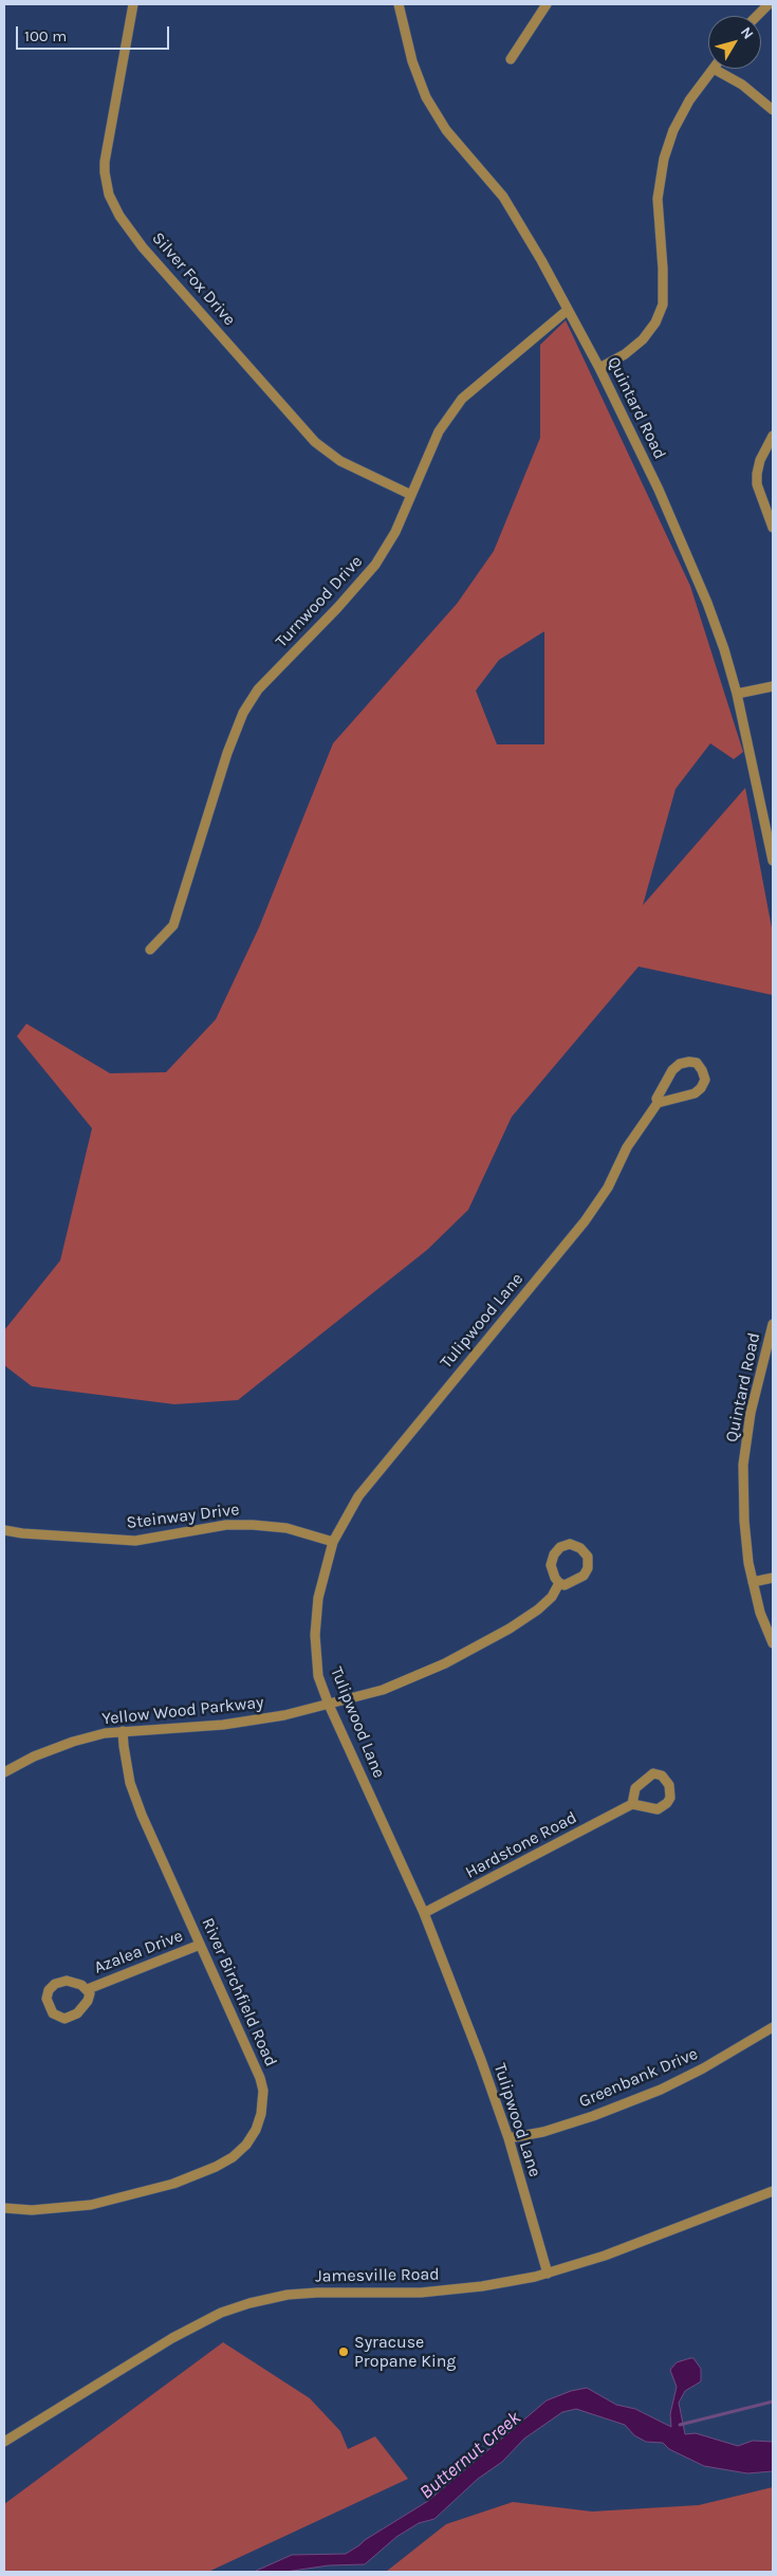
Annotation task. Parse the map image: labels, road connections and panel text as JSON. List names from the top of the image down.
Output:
{
  "streets": {
    "street": [
      "Silver Fox Drive",
      "Quintard Road",
      "Turnwood Drive",
      "Tulipwood Lane",
      "Steinway Drive",
      "Yellow Wood Parkway",
      "Hardstone Road",
      "Azalea Drive",
      "River Birchfield Road",
      "Greenbank Drive",
      "Jamesville Road"
    ]
  },
  "crossings": [
    ["Silver Fox Drive", "Turnwood Drive"],
    ["Quintard Road", "Turnwood Drive"],
    ["Tulipwood Lane", "Steinway Drive"],
    ["Tulipwood Lane", "Yellow Wood Parkway"],
    ["Tulipwood Lane", "Hardstone Road"],
    ["Tulipwood Lane", "Greenbank Drive"],
    ["Tulipwood Lane", "Jamesville Road"],
    ["Yellow Wood Parkway", "River Birchfield Road"],
    ["Azalea Drive", "River Birchfield Road"]
  ],
  "water": ["Butternut Creek"],
  "places": ["Syracuse Propane King"],
  "scale_bar": "100 m",
  "north": "top right"
}
